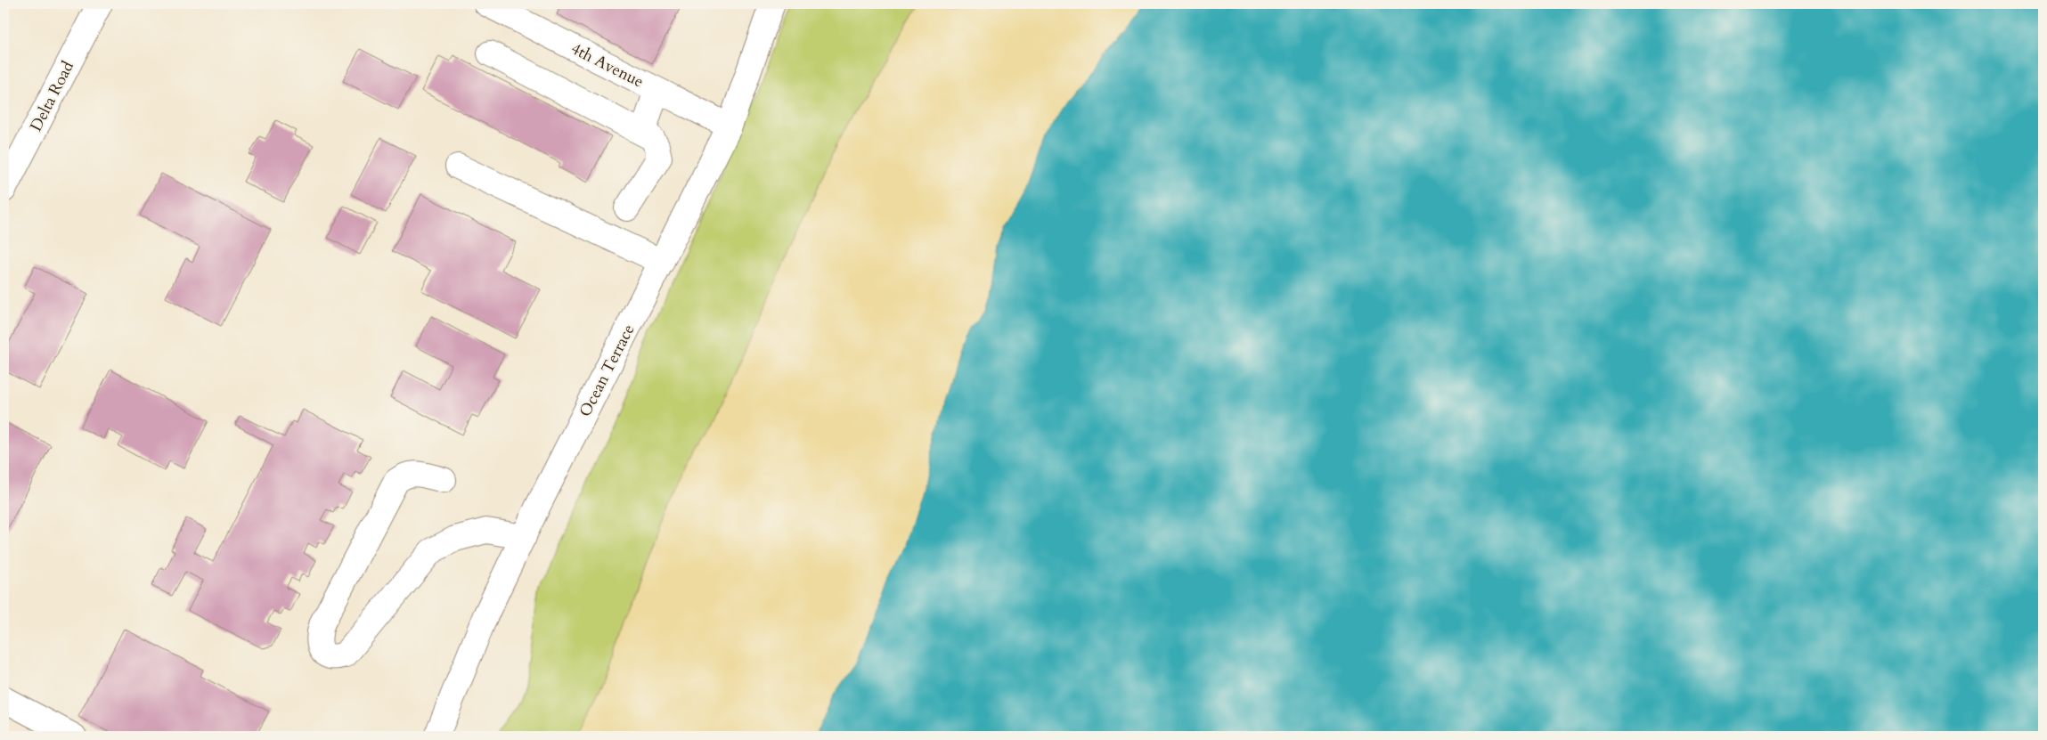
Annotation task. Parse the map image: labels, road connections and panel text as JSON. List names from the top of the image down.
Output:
{
  "streets": {
    "street": ["4th Avenue", "Delta Road", "Ocean Terrace"]
  },
  "crossings": [
    ["4th Avenue", "Ocean Terrace"]
  ]
}
